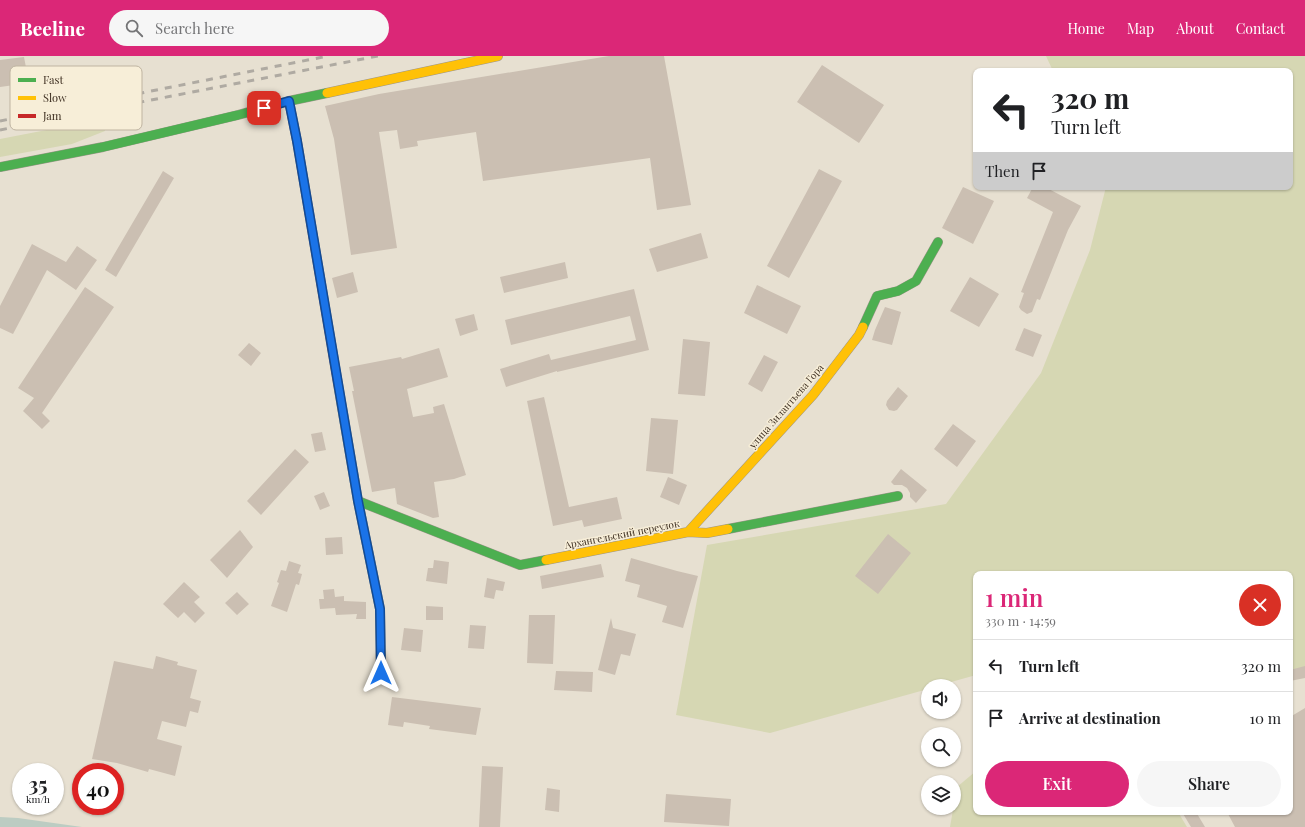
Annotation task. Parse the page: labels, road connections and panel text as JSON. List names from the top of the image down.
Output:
{
  "streets": {
    "street": ["улица Зилантьева Гора", "Архангельский переулок"]
  },
  "crossings": [
    ["улица Зилантьева Гора", "Архангельский переулок"]
  ],
  "legend": ["Fast", "Slow", "Jam"],
  "page": {
    "header": "Beeline",
    "search": "Search here",
    "nav": [
      "Home",
      "Map",
      "About",
      "Contact"
    ],
    "turn": ["320 m", "Turn left"],
    "then": "Then",
    "heading": ["1 min", "330 m · 14:59"],
    "list": [
      {
        "name": "Turn left",
        "value": "320 m"
      },
      {
        "name": "Arrive at destination",
        "value": "10 m"
      }
    ],
    "buttons": ["Exit", "Share"],
    "speed": "35 km/h",
    "limit": "40"
  }
}
